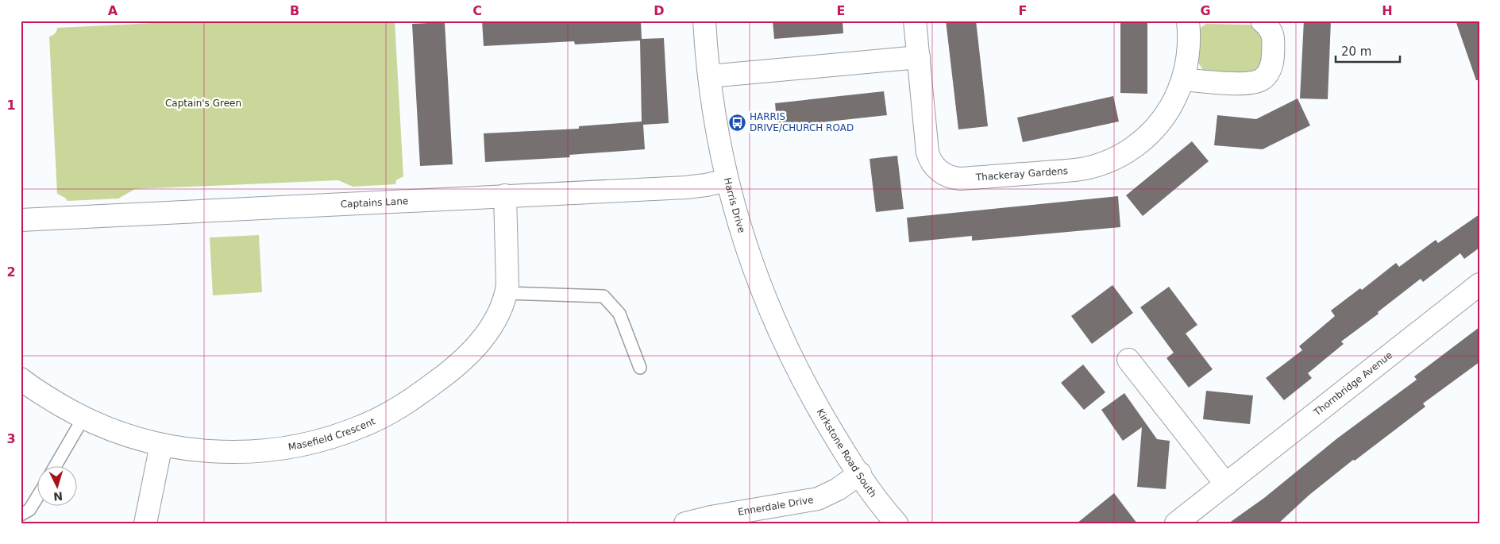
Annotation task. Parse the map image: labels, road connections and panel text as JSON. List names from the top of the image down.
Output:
{
  "streets": {
    "street": [
      "Thackeray Gardens",
      "Captains Lane",
      "Harris Drive",
      "Thornbridge Avenue",
      "Masefield Crescent",
      "Kirkstone Road South",
      "Ennerdale Drive"
    ]
  },
  "crossings": [
    ["Captains Lane", "Harris Drive"],
    ["Captains Lane", "Masefield Crescent"],
    ["Harris Drive", "Kirkstone Road South"],
    ["Kirkstone Road South", "Ennerdale Drive"]
  ],
  "parks": ["Captain's Green"],
  "places": {
    "bus stop": ["HARRIS DRIVE/CHURCH ROAD"]
  },
  "scale_bar": "20 m",
  "north": "bottom",
  "grid": {
    "columns": [
      "A",
      "B",
      "C",
      "D",
      "E",
      "F",
      "G",
      "H"
    ],
    "rows": ["1", "2", "3"]
  }
}
